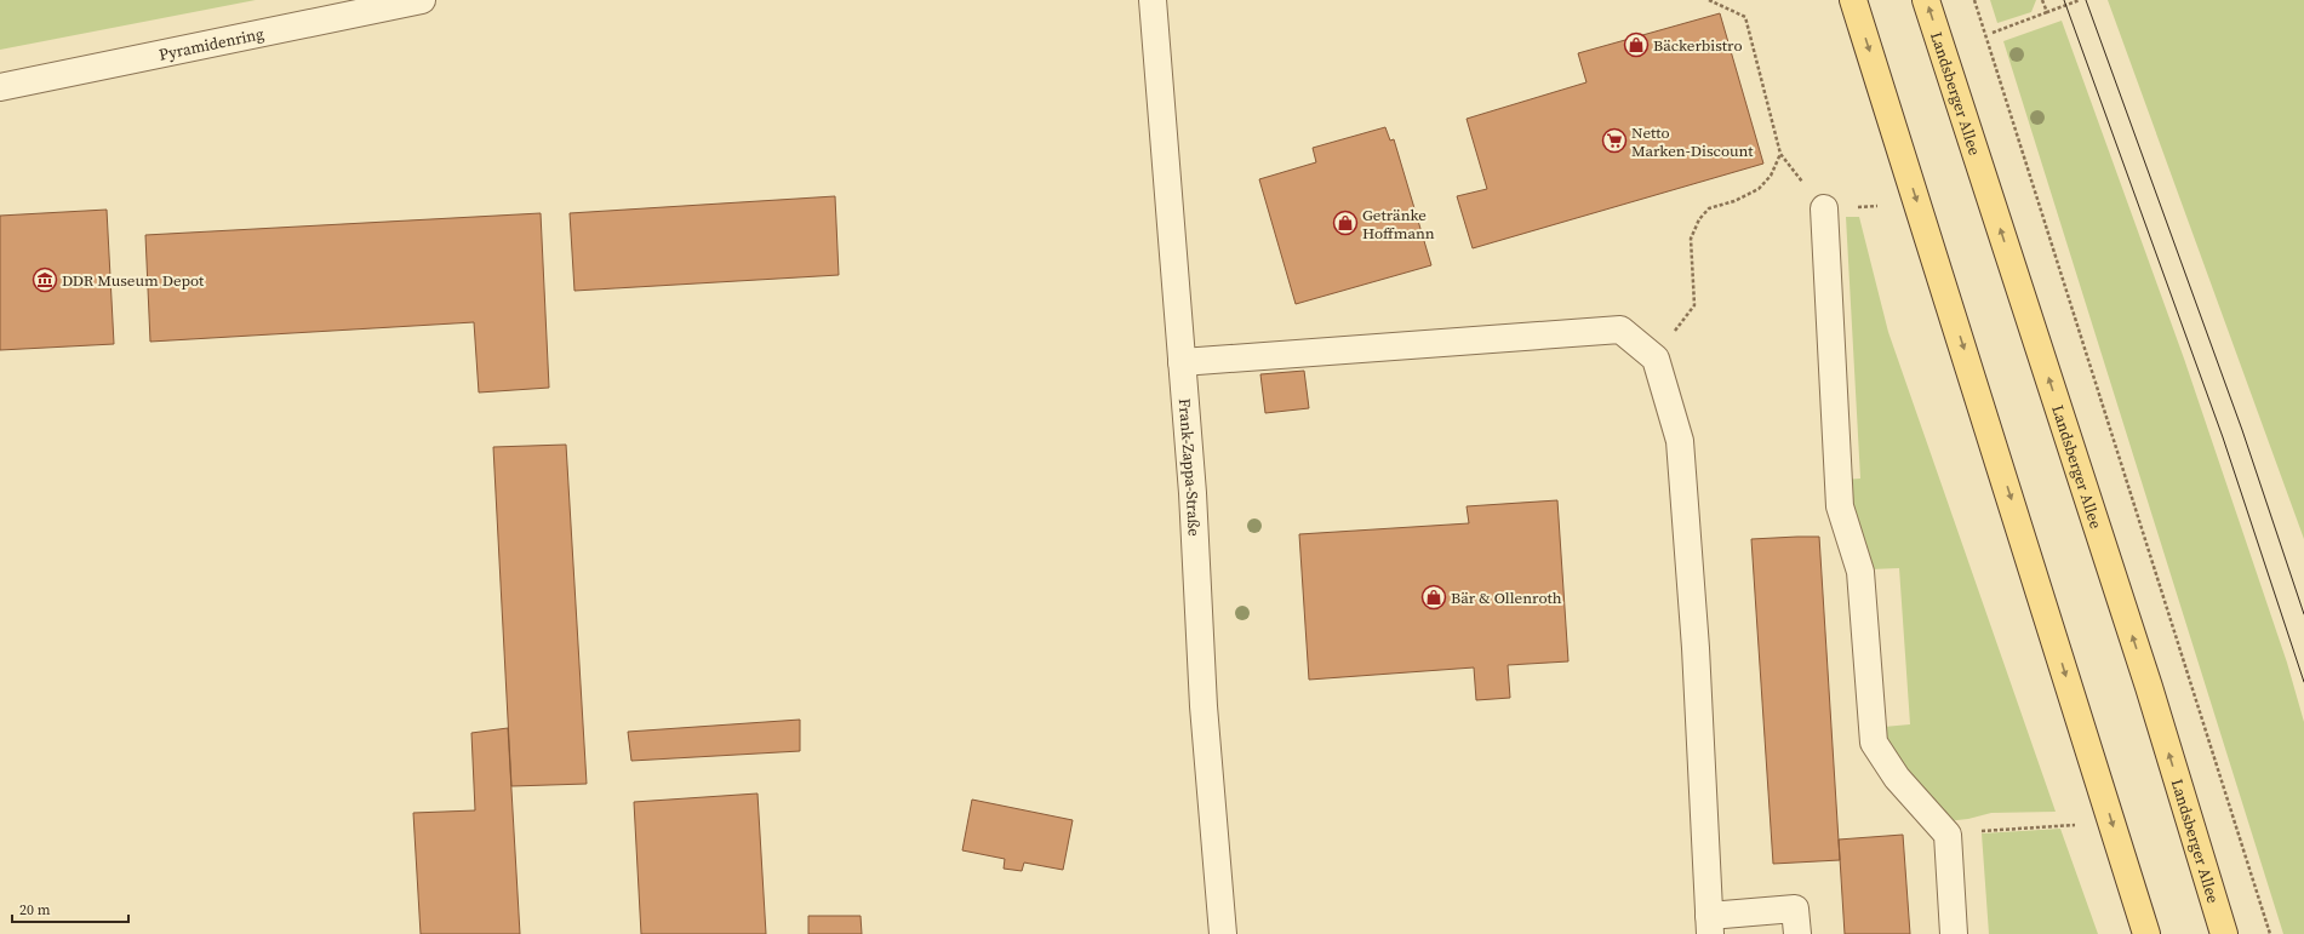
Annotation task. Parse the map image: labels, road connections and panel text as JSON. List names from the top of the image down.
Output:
{
  "streets": {
    "main road": ["Landsberger Allee"],
    "street": ["Pyramidenring", "Frank-Zappa-Straße"]
  },
  "places": {
    "shop": ["Bäckerbistro", "Getränke Hoffmann", "Bär & Ollenroth"],
    "supermarket": ["Netto Marken-Discount"],
    "museum": ["DDR Museum Depot"]
  },
  "scale_bar": "20 m"
}
